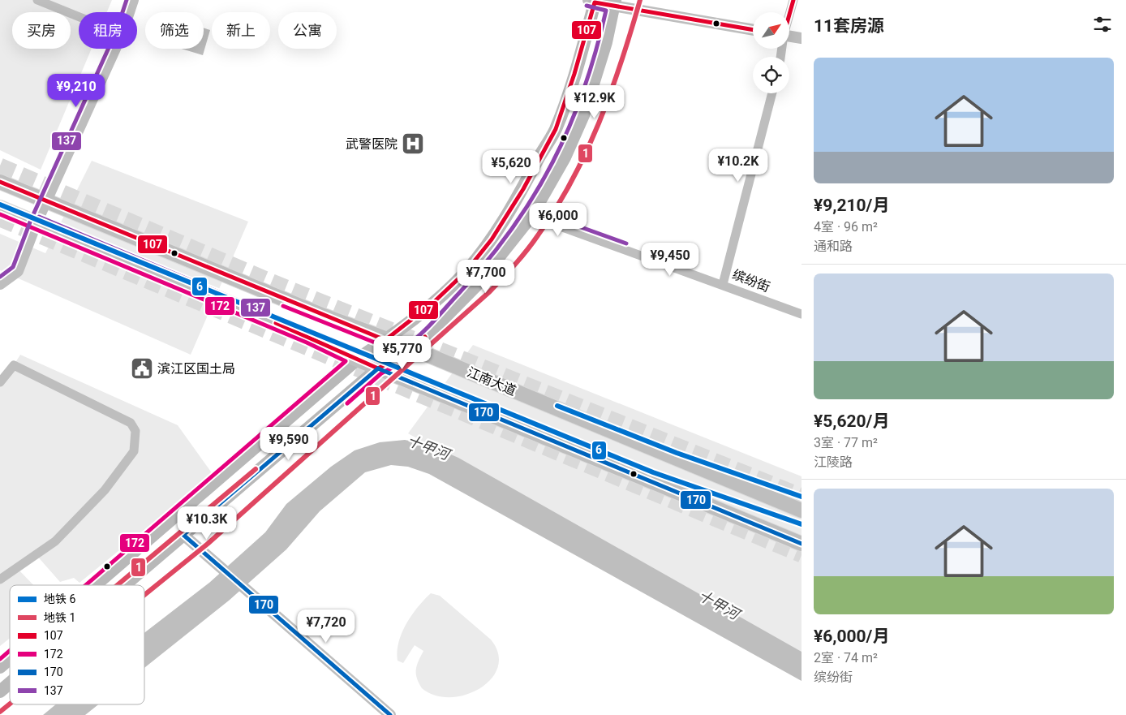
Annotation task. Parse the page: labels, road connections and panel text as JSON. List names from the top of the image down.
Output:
{
  "streets": {
    "main road": ["江南大道"],
    "street": ["缤纷街"]
  },
  "water": ["十甲河"],
  "places": {
    "hospital": ["武警医院"],
    "public building": ["滨江区国土局"]
  },
  "lines": [
    "metro line 1",
    "transit line 107",
    "transit line 137",
    "metro line 6",
    "transit line 172",
    "transit line 170"
  ],
  "legend": [
    "地铁 6",
    "地铁 1",
    "107",
    "172",
    "170",
    "137"
  ],
  "north": "top right",
  "page": {
    "heading": "11套房源",
    "chip": [
      "买房",
      "租房",
      "筛选",
      "新上",
      "公寓"
    ],
    "list": [
      {
        "name": "¥9,210/月",
        "note": "4室 · 96 m² · 通和路"
      },
      {
        "name": "¥5,620/月",
        "note": "3室 · 77 m² · 江陵路"
      },
      {
        "name": "¥6,000/月",
        "note": "2室 · 74 m² · 缤纷街"
      }
    ],
    "price": [
      "¥9,210",
      "¥12.9K",
      "¥10.2K",
      "¥5,620",
      "¥6,000",
      "¥9,450",
      "¥7,700",
      "¥5,770",
      "¥9,590",
      "¥10.3K",
      "¥7,720"
    ]
  }
}
